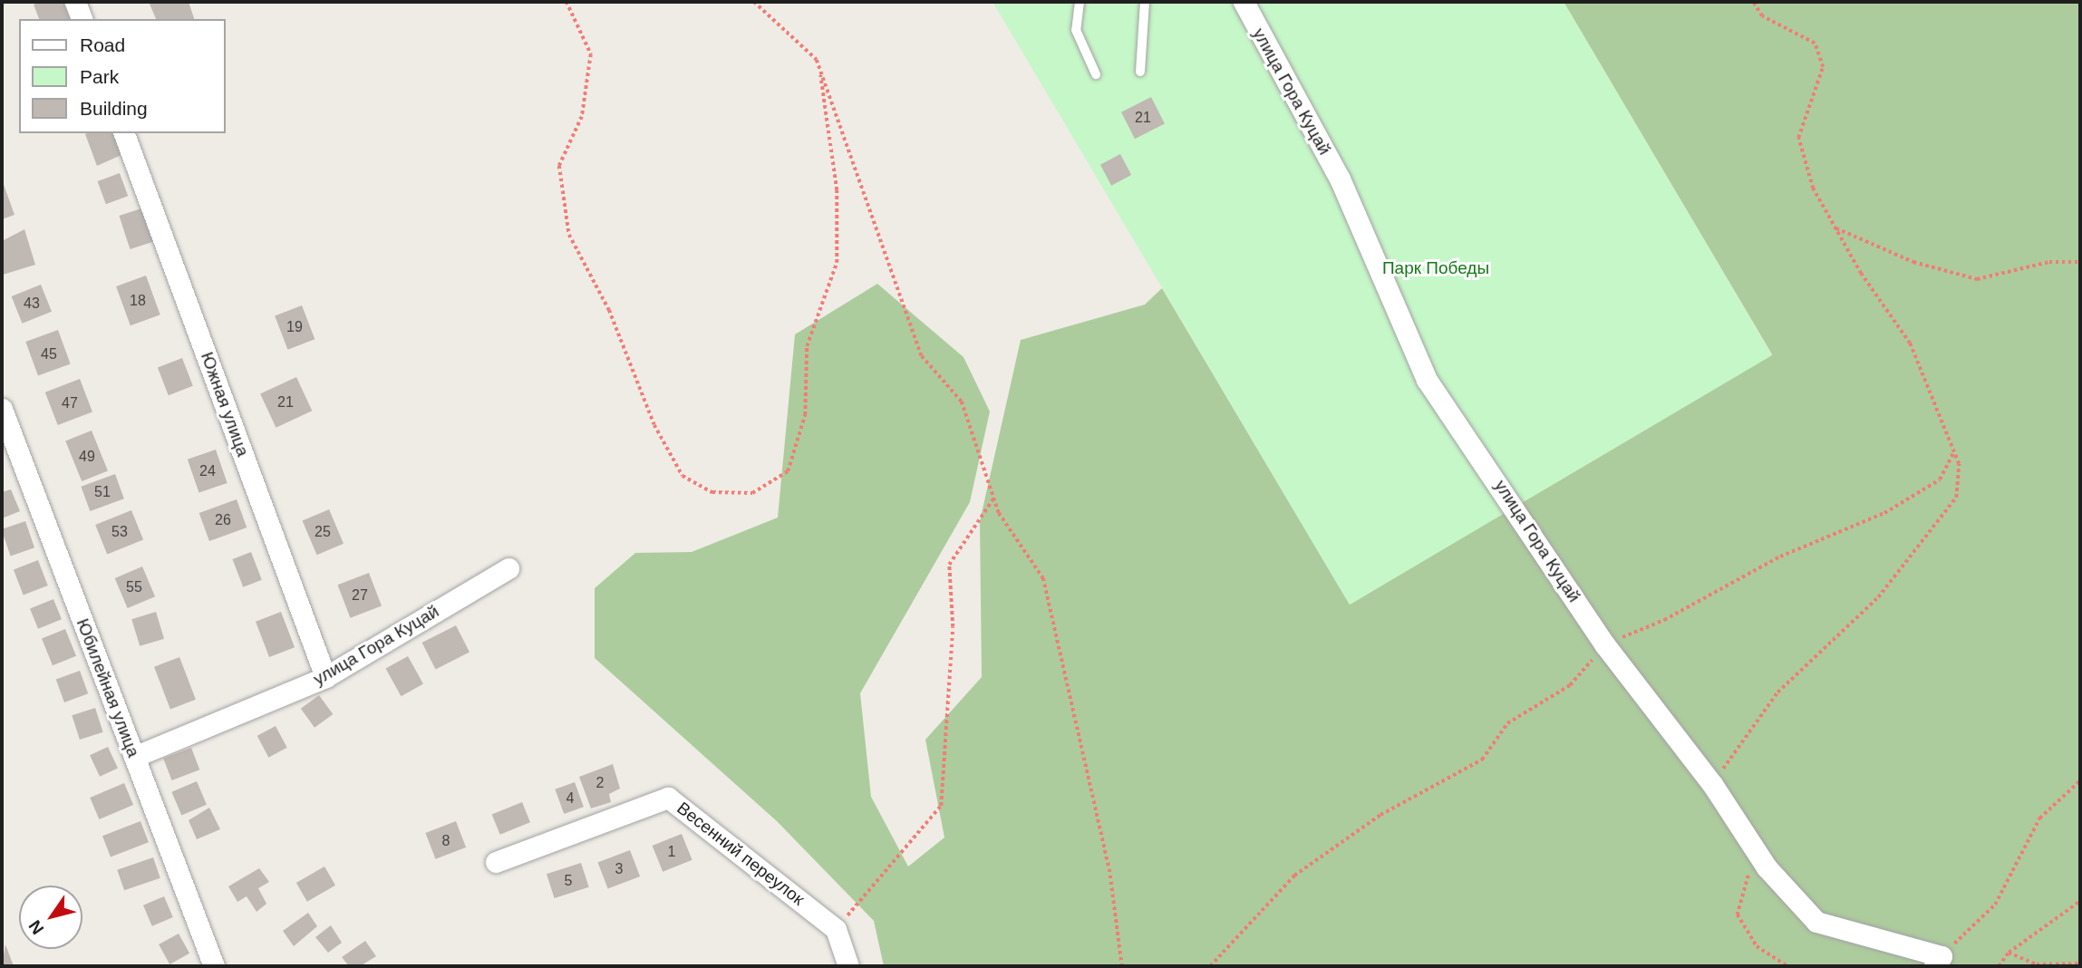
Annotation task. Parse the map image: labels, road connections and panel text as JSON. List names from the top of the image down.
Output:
{
  "streets": {
    "street": [
      "улица Гора Куцай",
      "Южная улица",
      "Юбилейная улица",
      "Весенний переулок"
    ]
  },
  "crossings": [
    ["улица Гора Куцай", "Южная улица"],
    ["улица Гора Куцай", "Юбилейная улица"]
  ],
  "parks": ["Парк Победы"],
  "house_numbers": [
    "21",
    "18",
    "43",
    "19",
    "45",
    "21",
    "47",
    "49",
    "24",
    "51",
    "26",
    "53",
    "25",
    "55",
    "27",
    "2",
    "4",
    "8",
    "1",
    "3",
    "5"
  ],
  "legend": ["Road", "Park", "Building"],
  "north": "bottom left"
}
